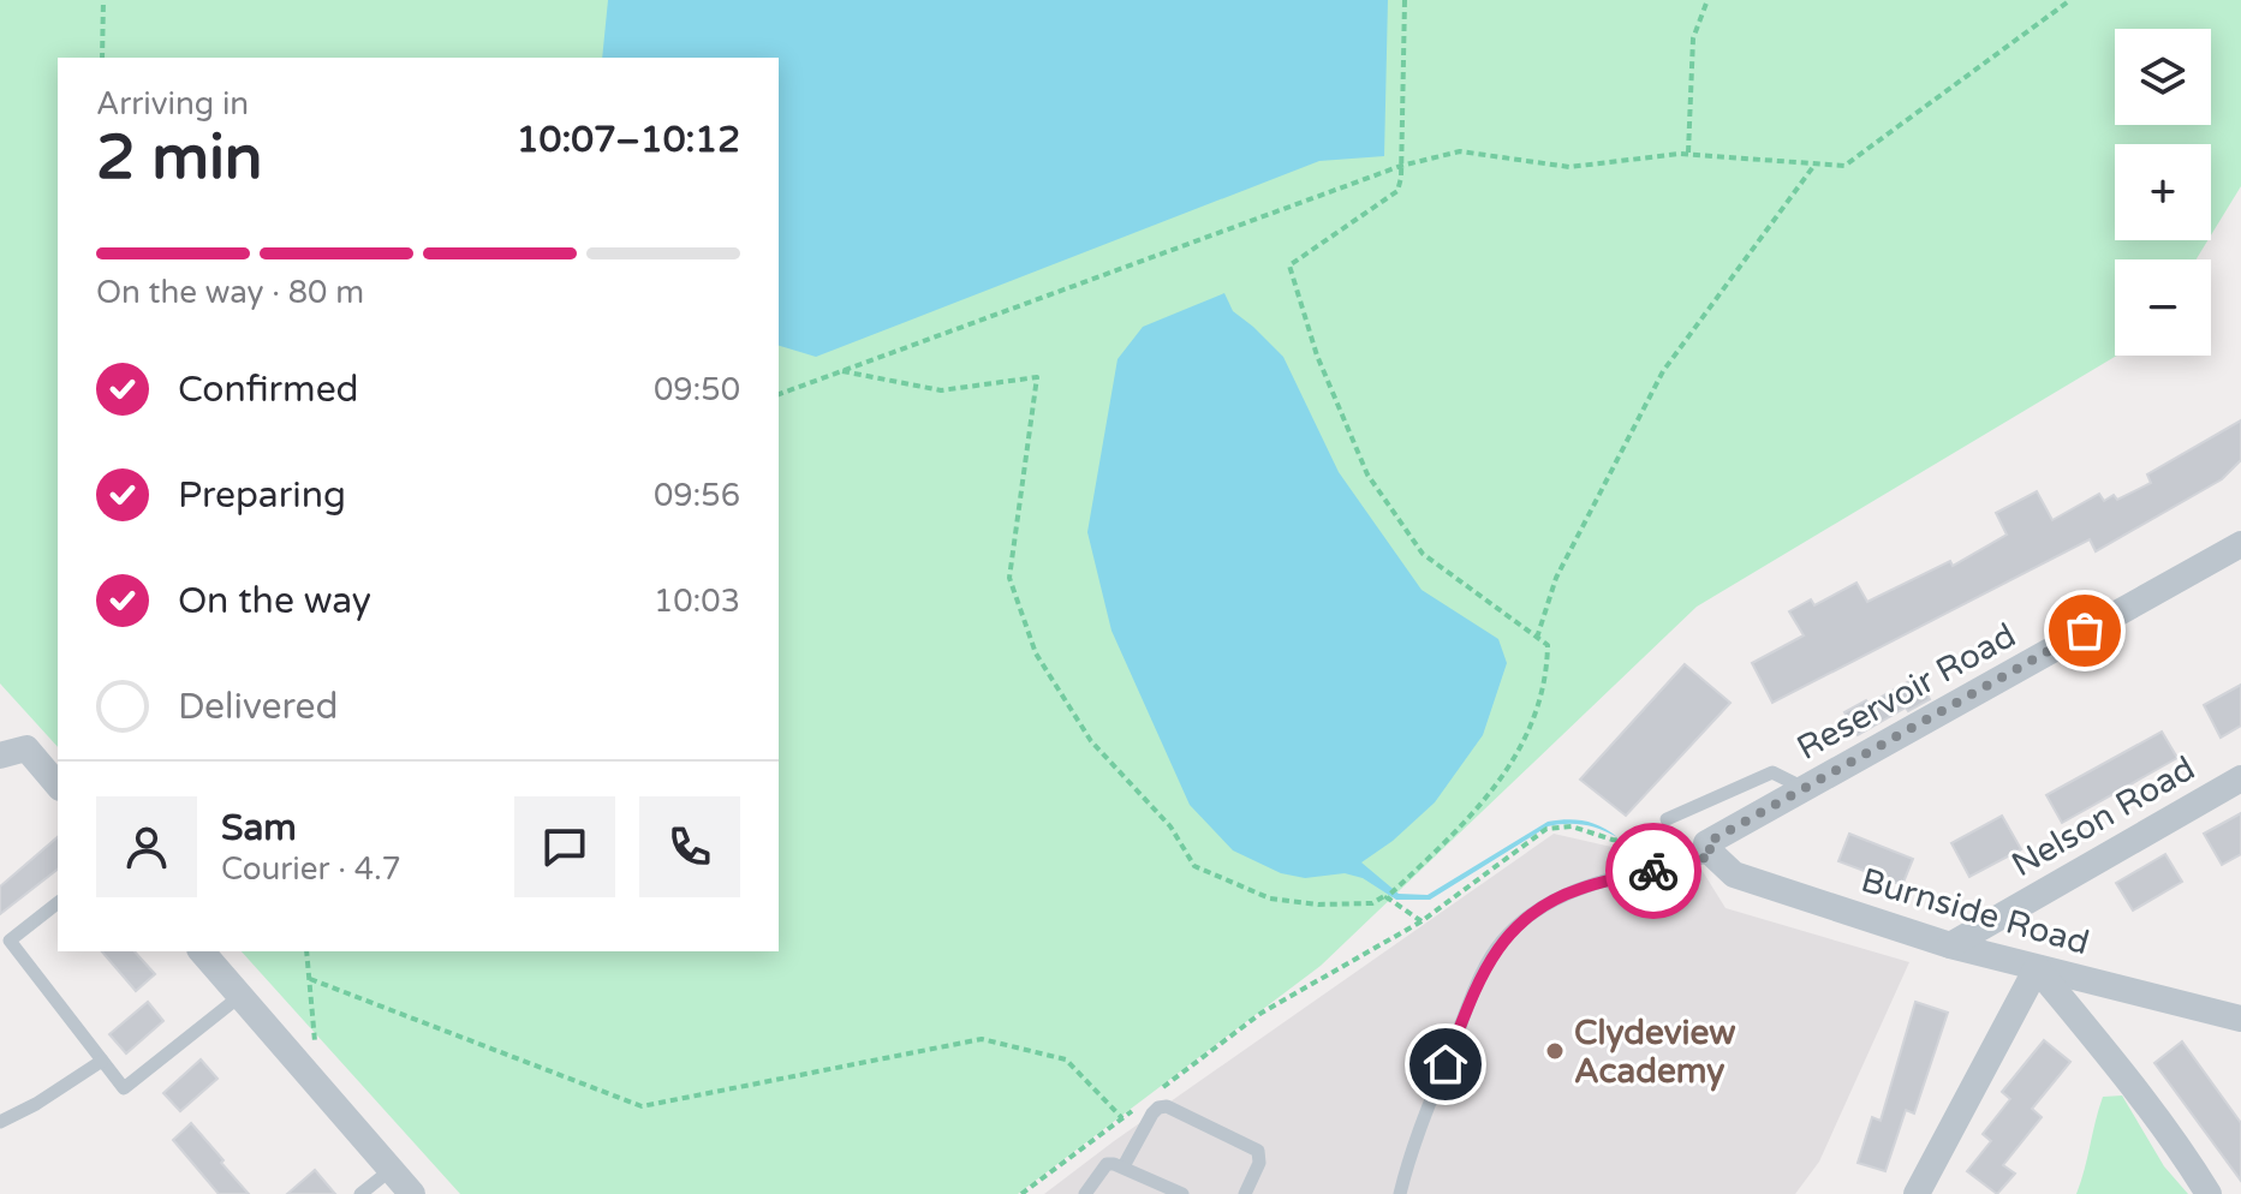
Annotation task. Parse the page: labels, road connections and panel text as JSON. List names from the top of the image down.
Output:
{
  "streets": {
    "street": ["Reservoir Road", "Nelson Road", "Burnside Road"]
  },
  "crossings": [
    ["Reservoir Road", "Burnside Road"],
    ["Nelson Road", "Burnside Road"]
  ],
  "places": ["Clydeview Academy"],
  "page": {
    "map_buttons": ["+", "−"],
    "heading": ["2 min", "Arriving in", "10:07–10:12"],
    "panel": ["Sam", "Courier · 4.7"],
    "bar": "On the way · 80 m",
    "list": [
      ["Confirmed", "09:50"],
      ["Preparing", "09:56"],
      ["On the way", "10:03"],
      "Delivered"
    ]
  }
}
